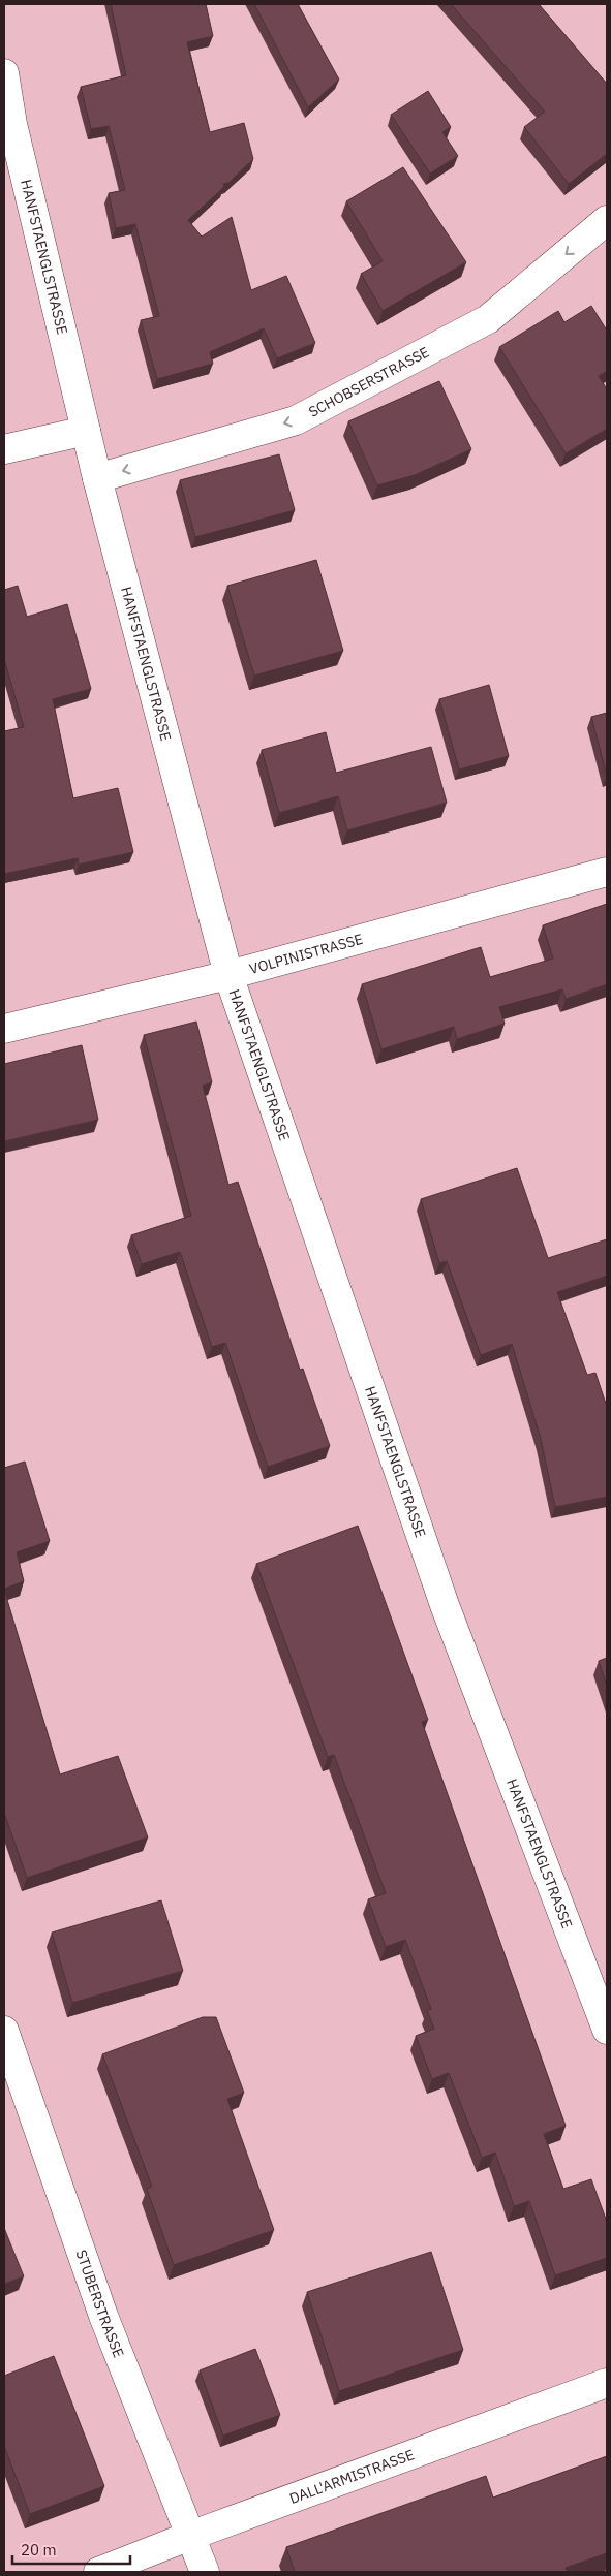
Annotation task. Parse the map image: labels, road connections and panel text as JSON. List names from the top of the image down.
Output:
{
  "streets": {
    "street": [
      "HANFSTAENGLSTRASSE",
      "SCHOBSERSTRASSE",
      "VOLPINISTRASSE",
      "STUBERSTRASSE",
      "DALL'ARMISTRASSE"
    ]
  },
  "crossings": [
    ["HANFSTAENGLSTRASSE", "SCHOBSERSTRASSE"],
    ["HANFSTAENGLSTRASSE", "VOLPINISTRASSE"],
    ["STUBERSTRASSE", "DALL'ARMISTRASSE"]
  ],
  "one_way": ["SCHOBSERSTRASSE"],
  "scale_bar": "20 m"
}
